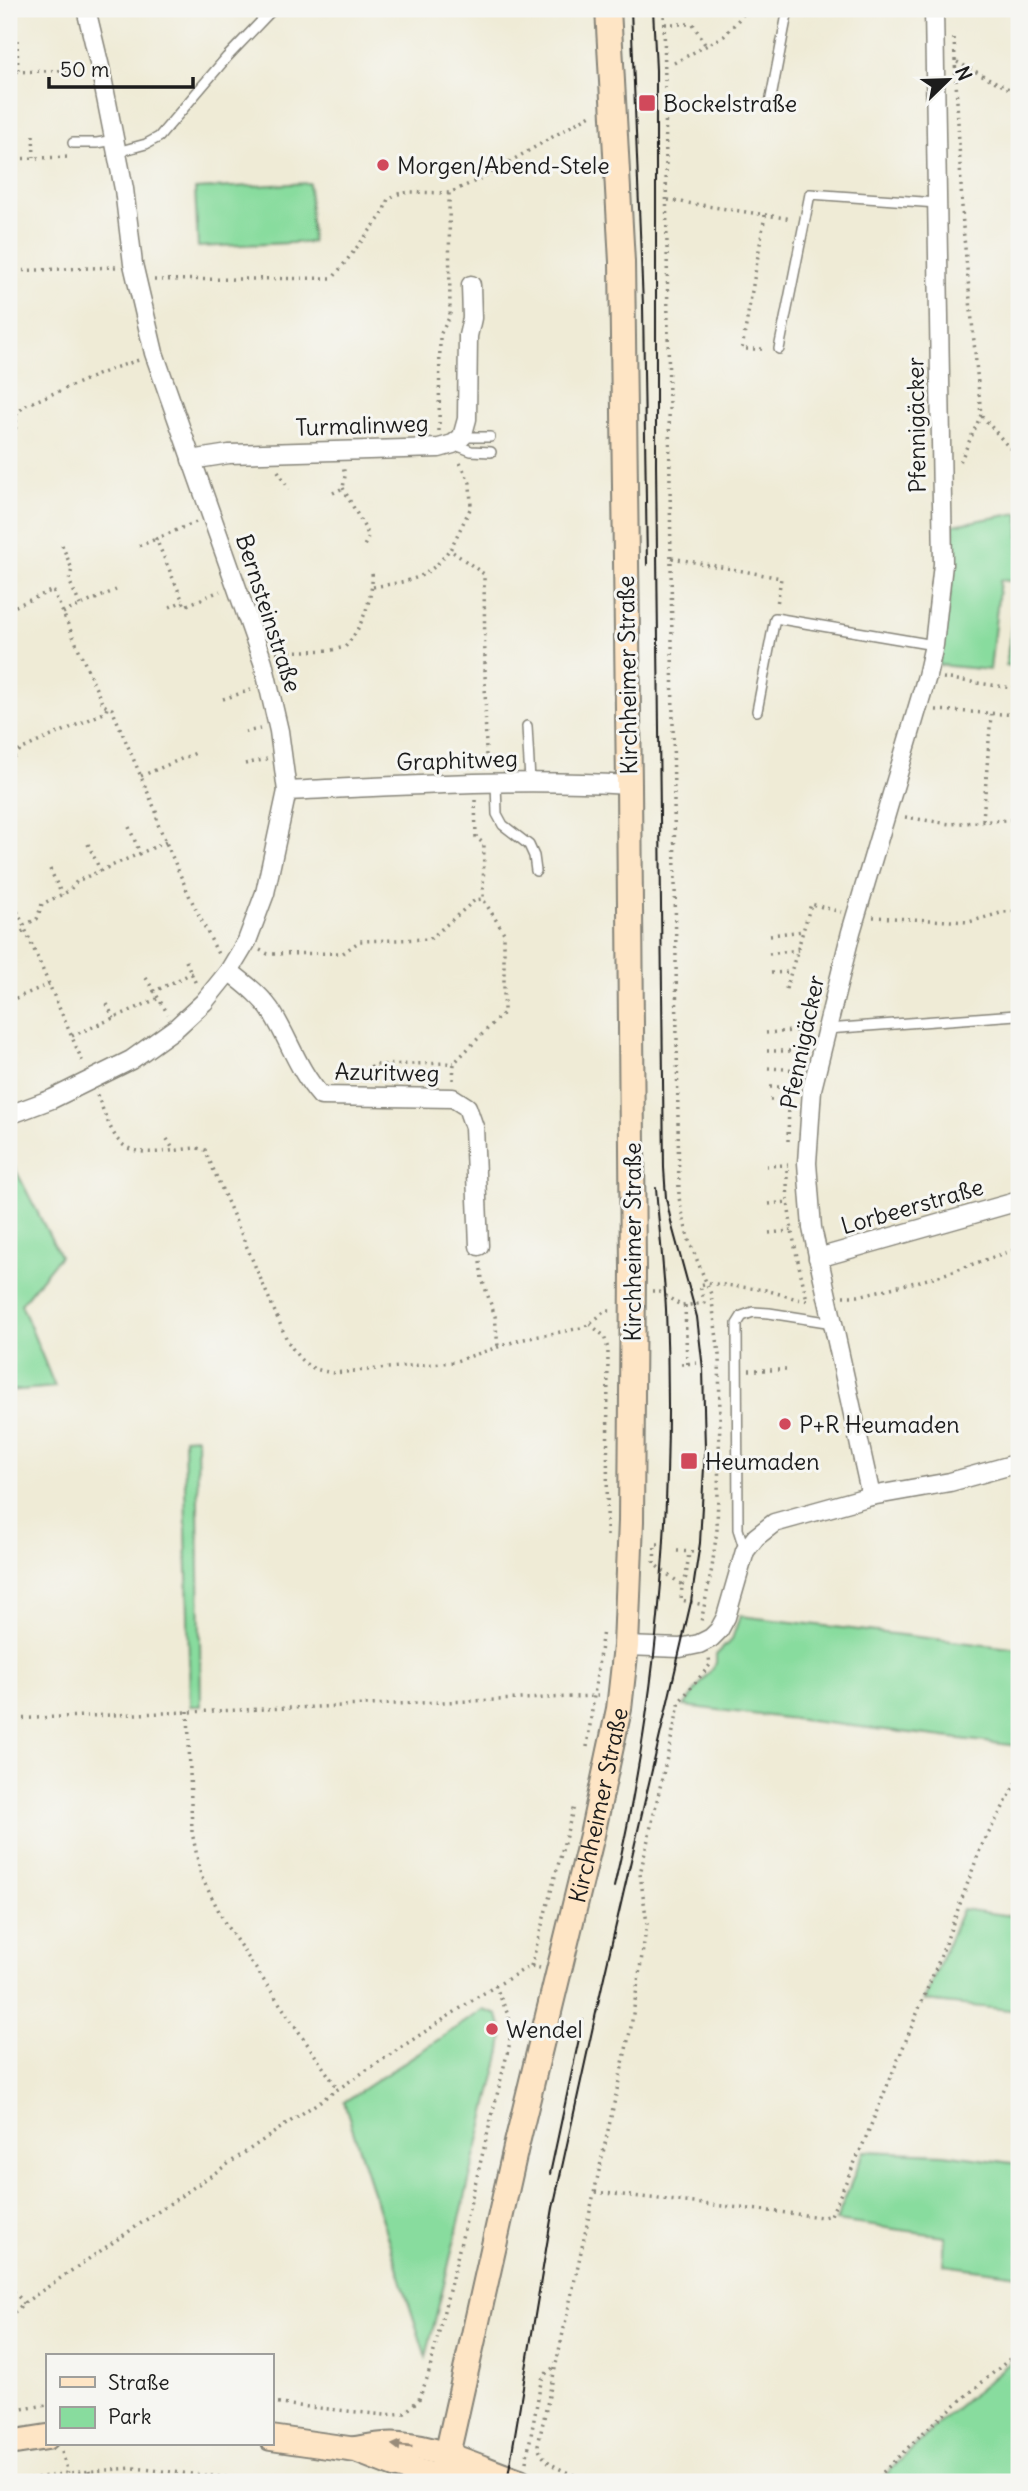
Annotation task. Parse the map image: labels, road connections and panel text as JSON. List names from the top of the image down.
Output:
{
  "streets": {
    "main road": ["Kirchheimer Straße"],
    "street": [
      "Turmalinweg",
      "Pfennigäcker",
      "Bernsteinstraße",
      "Graphitweg",
      "Azuritweg",
      "Lorbeerstraße"
    ]
  },
  "crossings": [
    ["Turmalinweg", "Bernsteinstraße"],
    ["Pfennigäcker", "Lorbeerstraße"],
    ["Bernsteinstraße", "Graphitweg"],
    ["Bernsteinstraße", "Azuritweg"],
    ["Kirchheimer Straße", "Graphitweg"]
  ],
  "places": {
    "transit": ["Bockelstraße", "Heumaden"],
    "other": ["Morgen/Abend-Stele", "P+R Heumaden", "Wendel"]
  },
  "legend": ["Straße", "Park"],
  "scale_bar": "50 m",
  "north": "top right"
}
